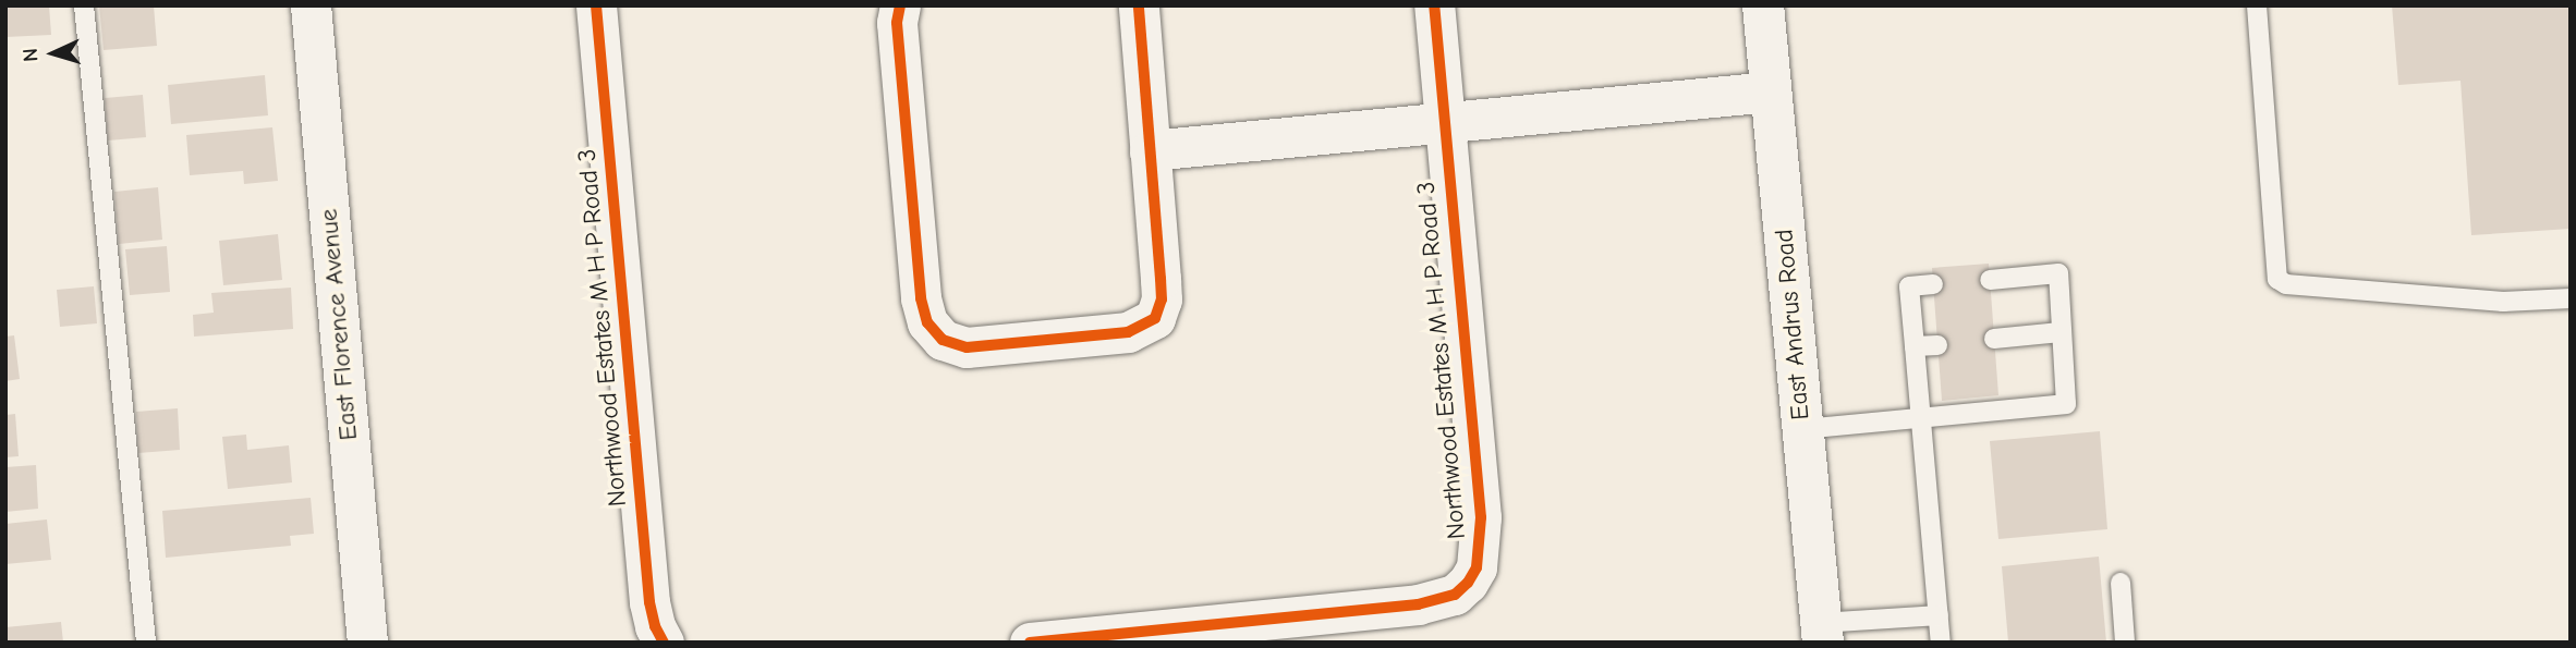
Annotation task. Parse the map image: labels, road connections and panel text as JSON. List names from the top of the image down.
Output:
{
  "streets": {
    "street": ["East Florence Avenue", "East Andrus Road", "Northwood Estates M H P Road 3"]
  },
  "north": "left"
}
